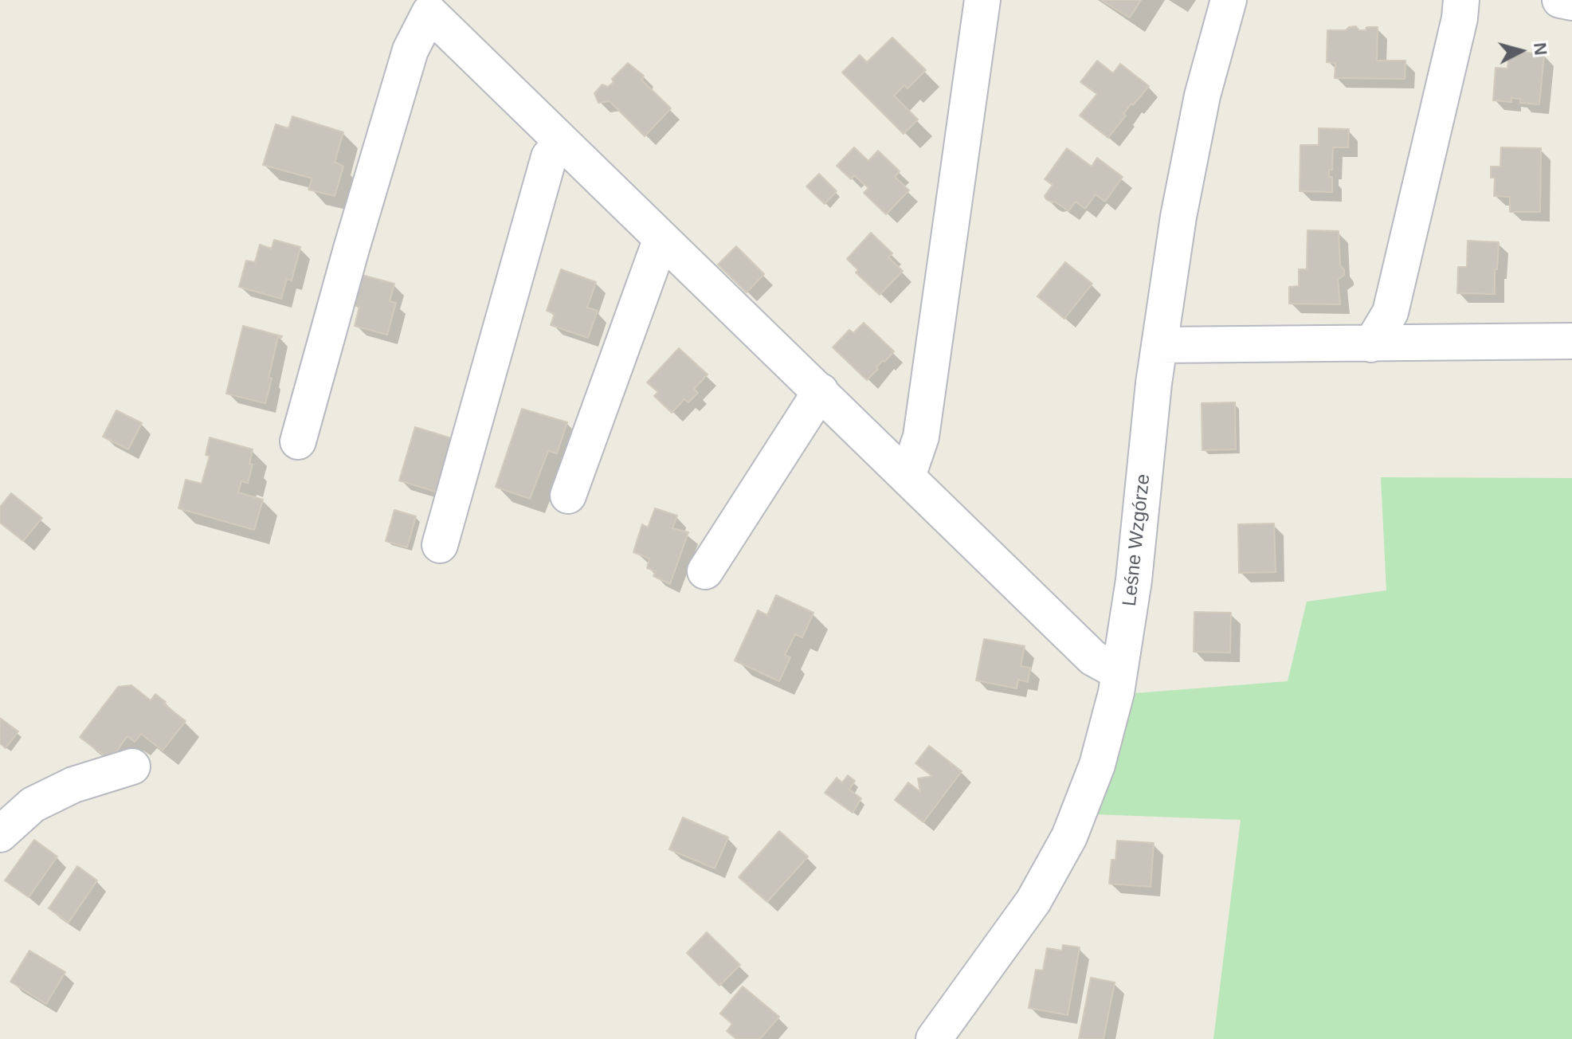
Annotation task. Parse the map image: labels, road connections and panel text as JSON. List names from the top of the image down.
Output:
{
  "streets": {
    "street": ["Leśne Wzgórze"]
  },
  "north": "right"
}
